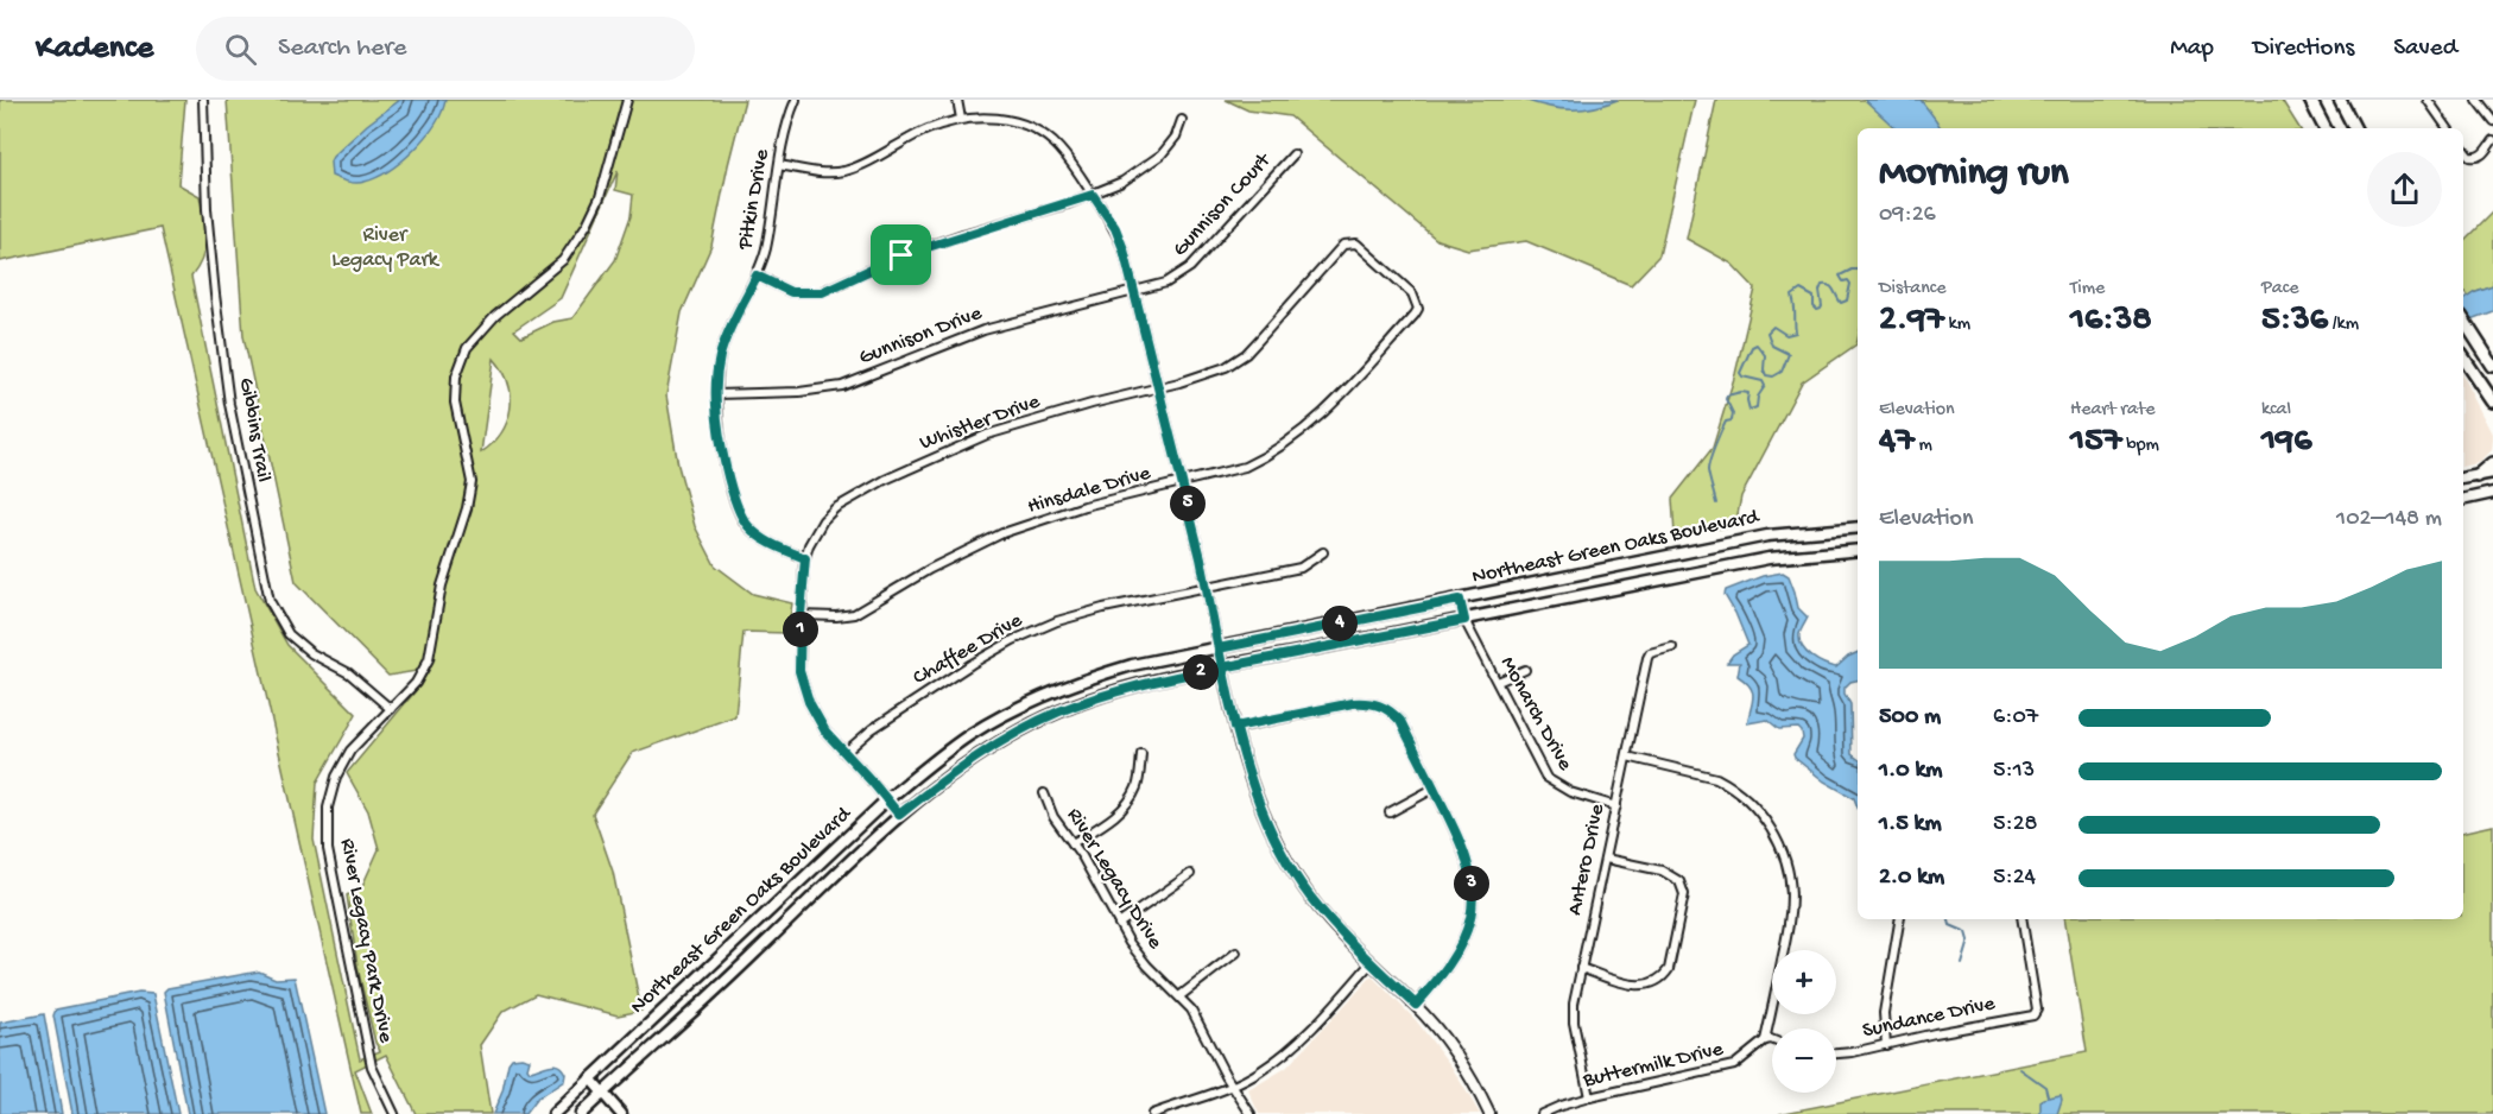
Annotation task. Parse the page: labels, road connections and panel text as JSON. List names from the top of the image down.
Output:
{
  "streets": {
    "main road": ["Northeast Green Oaks Boulevard"],
    "street": [
      "Pitkin Drive",
      "Gunnison Court",
      "Gunnison Drive",
      "Whistler Drive",
      "Gibbins Trail",
      "Hinsdale Drive",
      "Chaffee Drive",
      "Monarch Drive",
      "Antero Drive",
      "River Legacy Drive",
      "River Legacy Park Drive",
      "Sundance Drive",
      "Buttermilk Drive"
    ]
  },
  "crossings": [
    ["Pitkin Drive", "Gunnison Drive"],
    ["Pitkin Drive", "Whistler Drive"],
    ["Gunnison Court", "Gunnison Drive"],
    ["Whistler Drive", "Hinsdale Drive"],
    ["Whistler Drive", "Northeast Green Oaks Boulevard"],
    ["Whistler Drive", "Chaffee Drive"],
    ["Gibbins Trail", "River Legacy Park Drive"],
    ["Northeast Green Oaks Boulevard", "Monarch Drive"],
    ["Monarch Drive", "Antero Drive"],
    ["Antero Drive", "Buttermilk Drive"]
  ],
  "parks": ["River Legacy Park"],
  "page": {
    "header": "Kadence",
    "search": "Search here",
    "nav": ["Map", "Directions", "Saved"],
    "heading": ["Morning run", "09:26"],
    "stats": [
      ["Distance", "2.97 km"],
      ["Time", "16:38"],
      ["Pace", "5:36 /km"],
      ["Elevation", "47 m"],
      ["Heart rate", "157 bpm"],
      ["kcal", "196"]
    ],
    "pins": [
      "5",
      "4",
      "1",
      "2",
      "3"
    ],
    "chart": ["Elevation", "102–148 m"],
    "list": [
      {
        "name": "500 m",
        "note": "6:07"
      },
      {
        "name": "1.0 km",
        "note": "5:13"
      },
      {
        "name": "1.5 km",
        "note": "5:28"
      },
      {
        "name": "2.0 km",
        "note": "5:24"
      }
    ],
    "map_buttons": ["+", "−"]
  }
}
